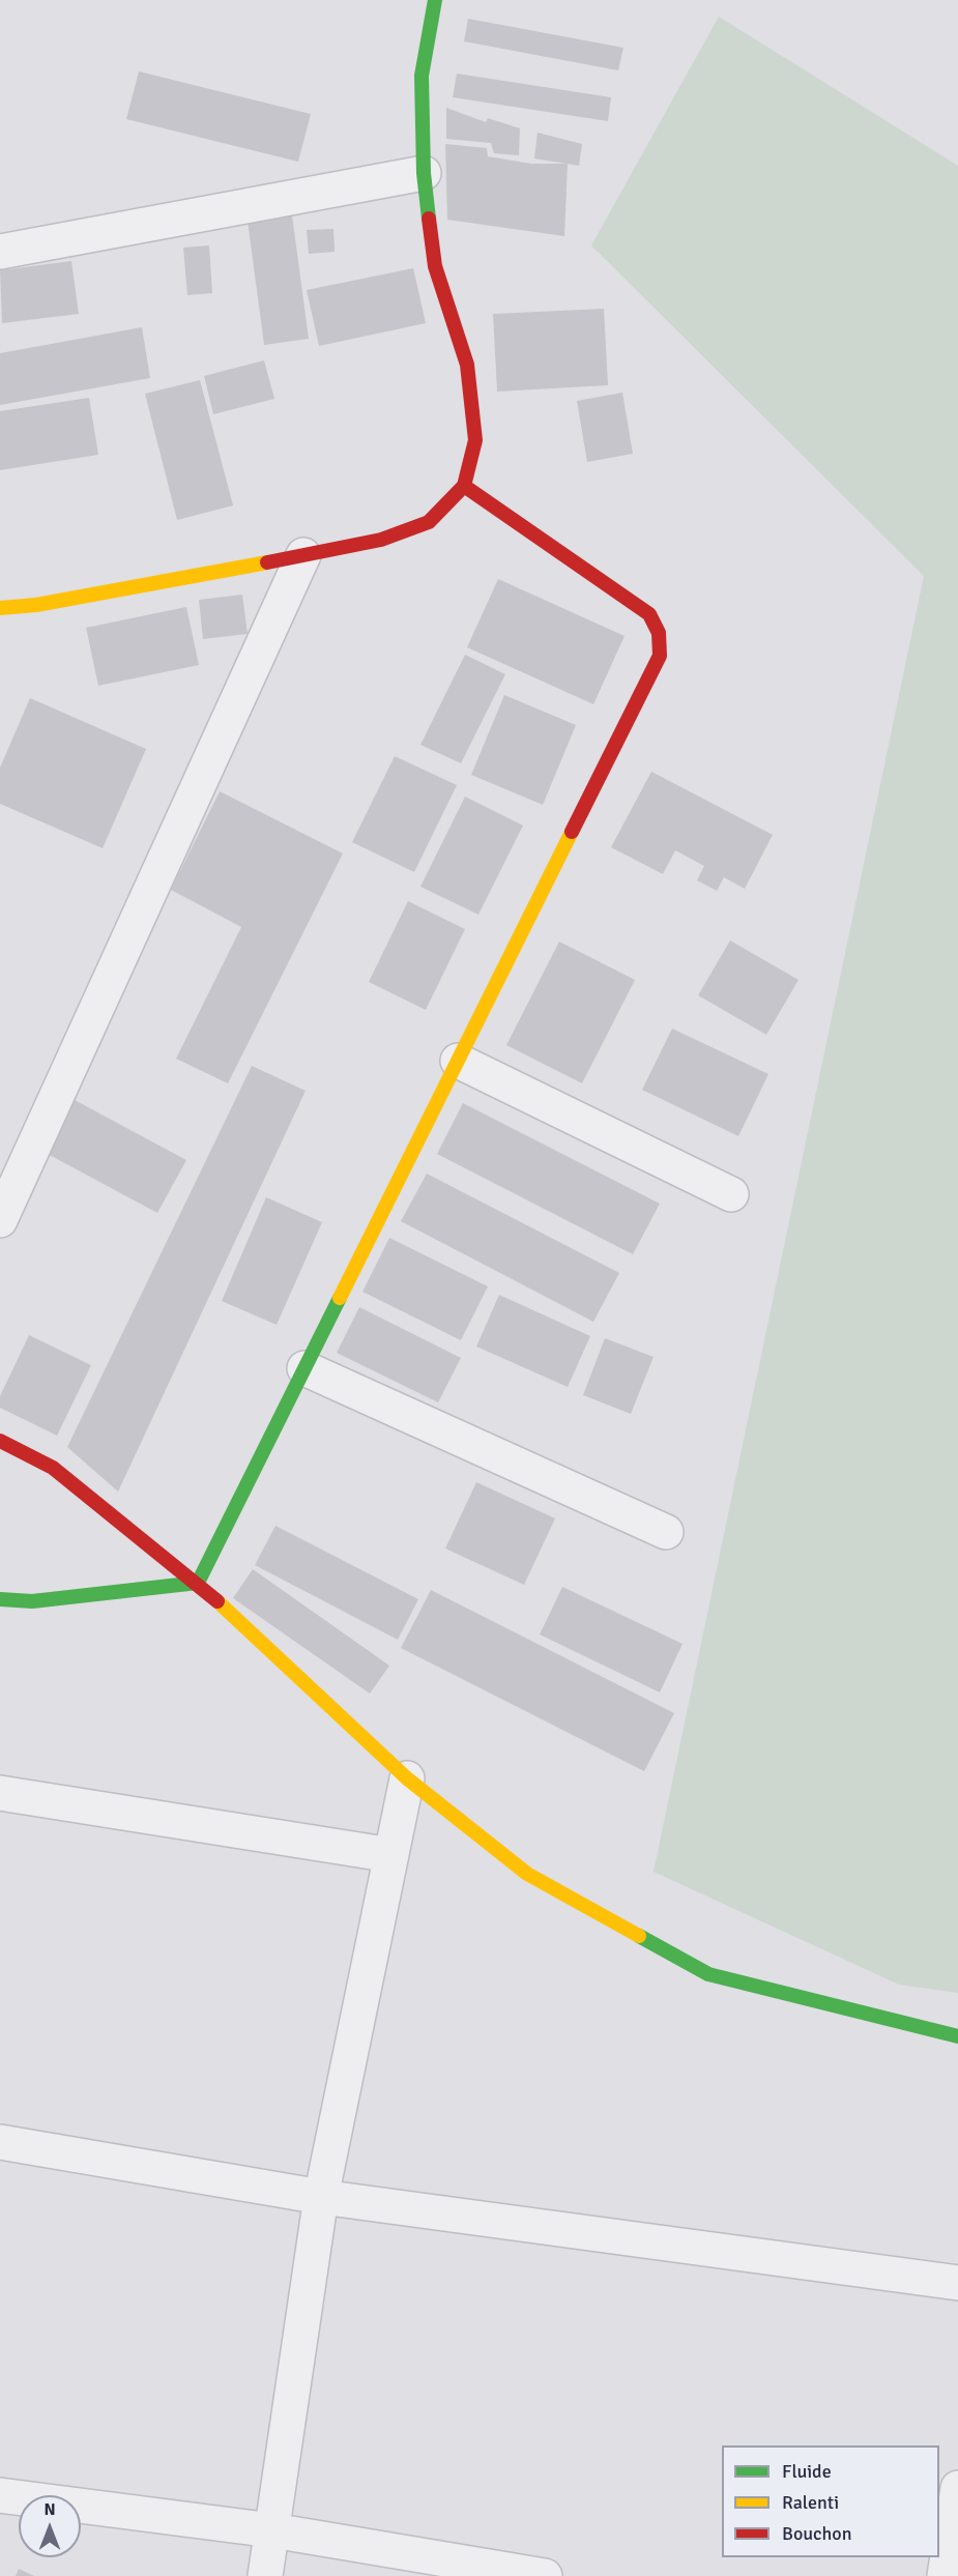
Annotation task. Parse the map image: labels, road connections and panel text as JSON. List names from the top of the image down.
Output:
{
  "legend": ["Fluide", "Ralenti", "Bouchon"],
  "north": "top"
}
